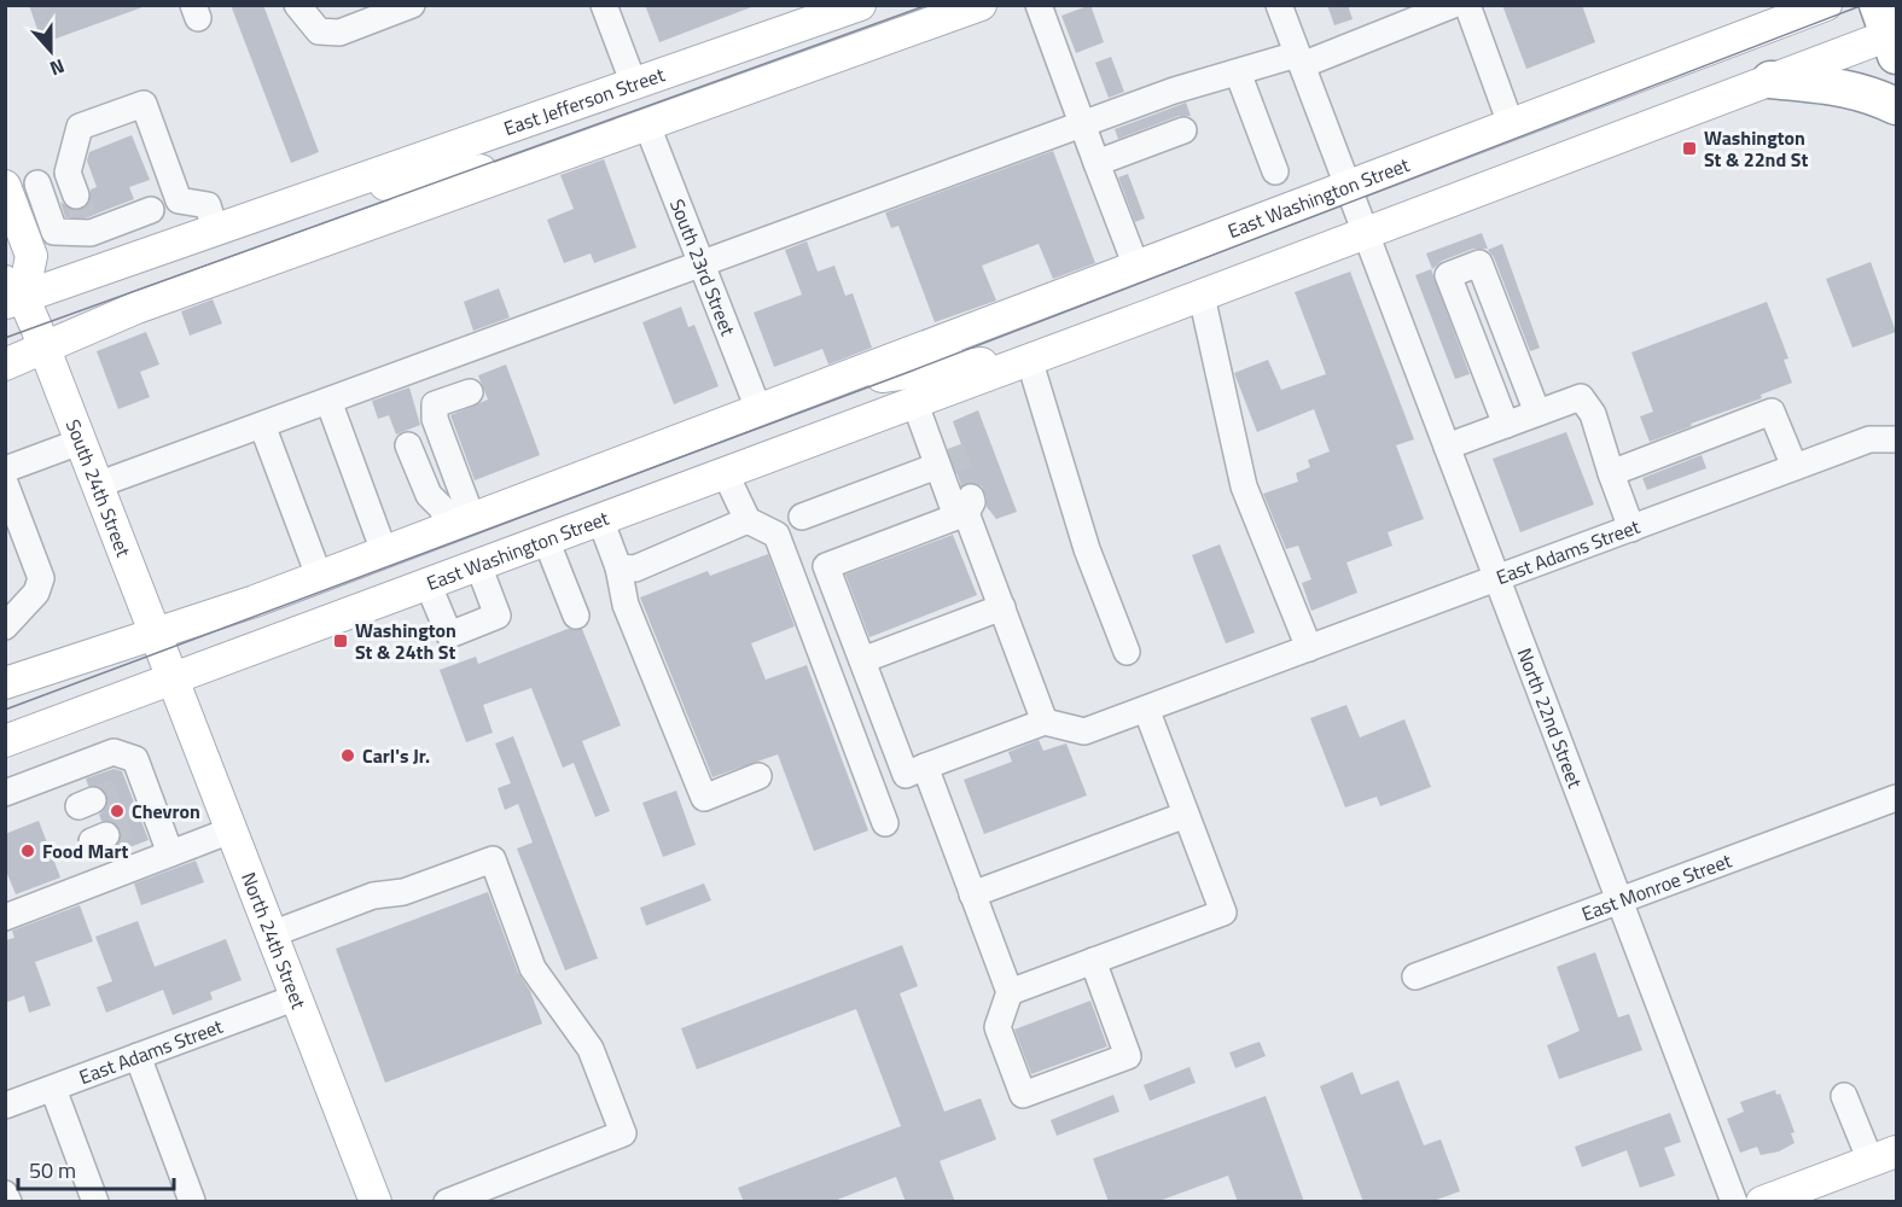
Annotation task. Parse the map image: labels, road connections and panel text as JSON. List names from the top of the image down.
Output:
{
  "streets": {
    "main road": [
      "East Jefferson Street",
      "East Washington Street",
      "South 24th Street",
      "North 24th Street"
    ],
    "street": [
      "South 23rd Street",
      "East Adams Street",
      "North 22nd Street",
      "East Monroe Street"
    ]
  },
  "crossings": [
    ["East Jefferson Street", "South 23rd Street"],
    ["East Jefferson Street", "South 24th Street"],
    ["East Washington Street", "South 23rd Street"],
    ["East Washington Street", "South 24th Street"],
    ["East Washington Street", "North 22nd Street"],
    ["East Washington Street", "North 24th Street"],
    ["South 24th Street", "North 24th Street"],
    ["East Adams Street", "North 22nd Street"],
    ["East Adams Street", "North 24th Street"],
    ["North 22nd Street", "East Monroe Street"]
  ],
  "places": {
    "transit": ["Washington St & 22nd St", "Washington St & 24th St"],
    "other": ["Carl's Jr.", "Chevron", "Food Mart"]
  },
  "scale_bar": "50 m",
  "north": "bottom"
}
